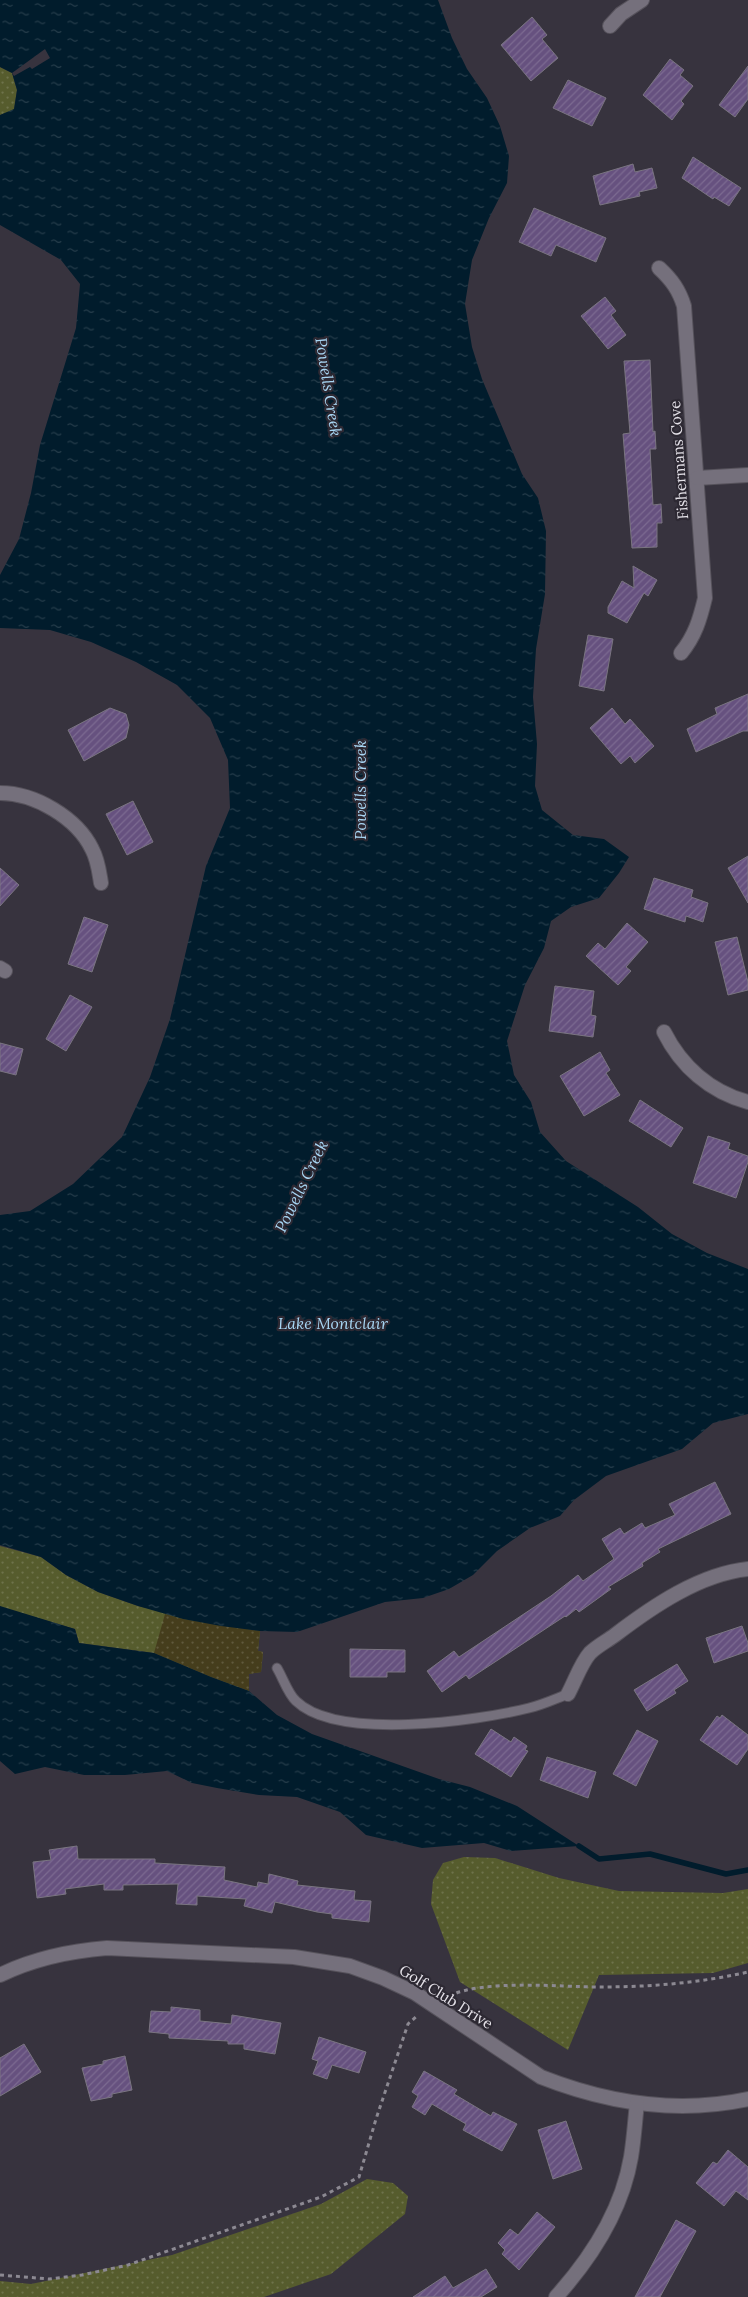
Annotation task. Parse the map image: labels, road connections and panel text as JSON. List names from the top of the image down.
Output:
{
  "streets": {
    "street": ["Fishermans Cove", "Golf Club Drive"]
  },
  "water": ["Powells Creek", "Lake Montclair"]
}
